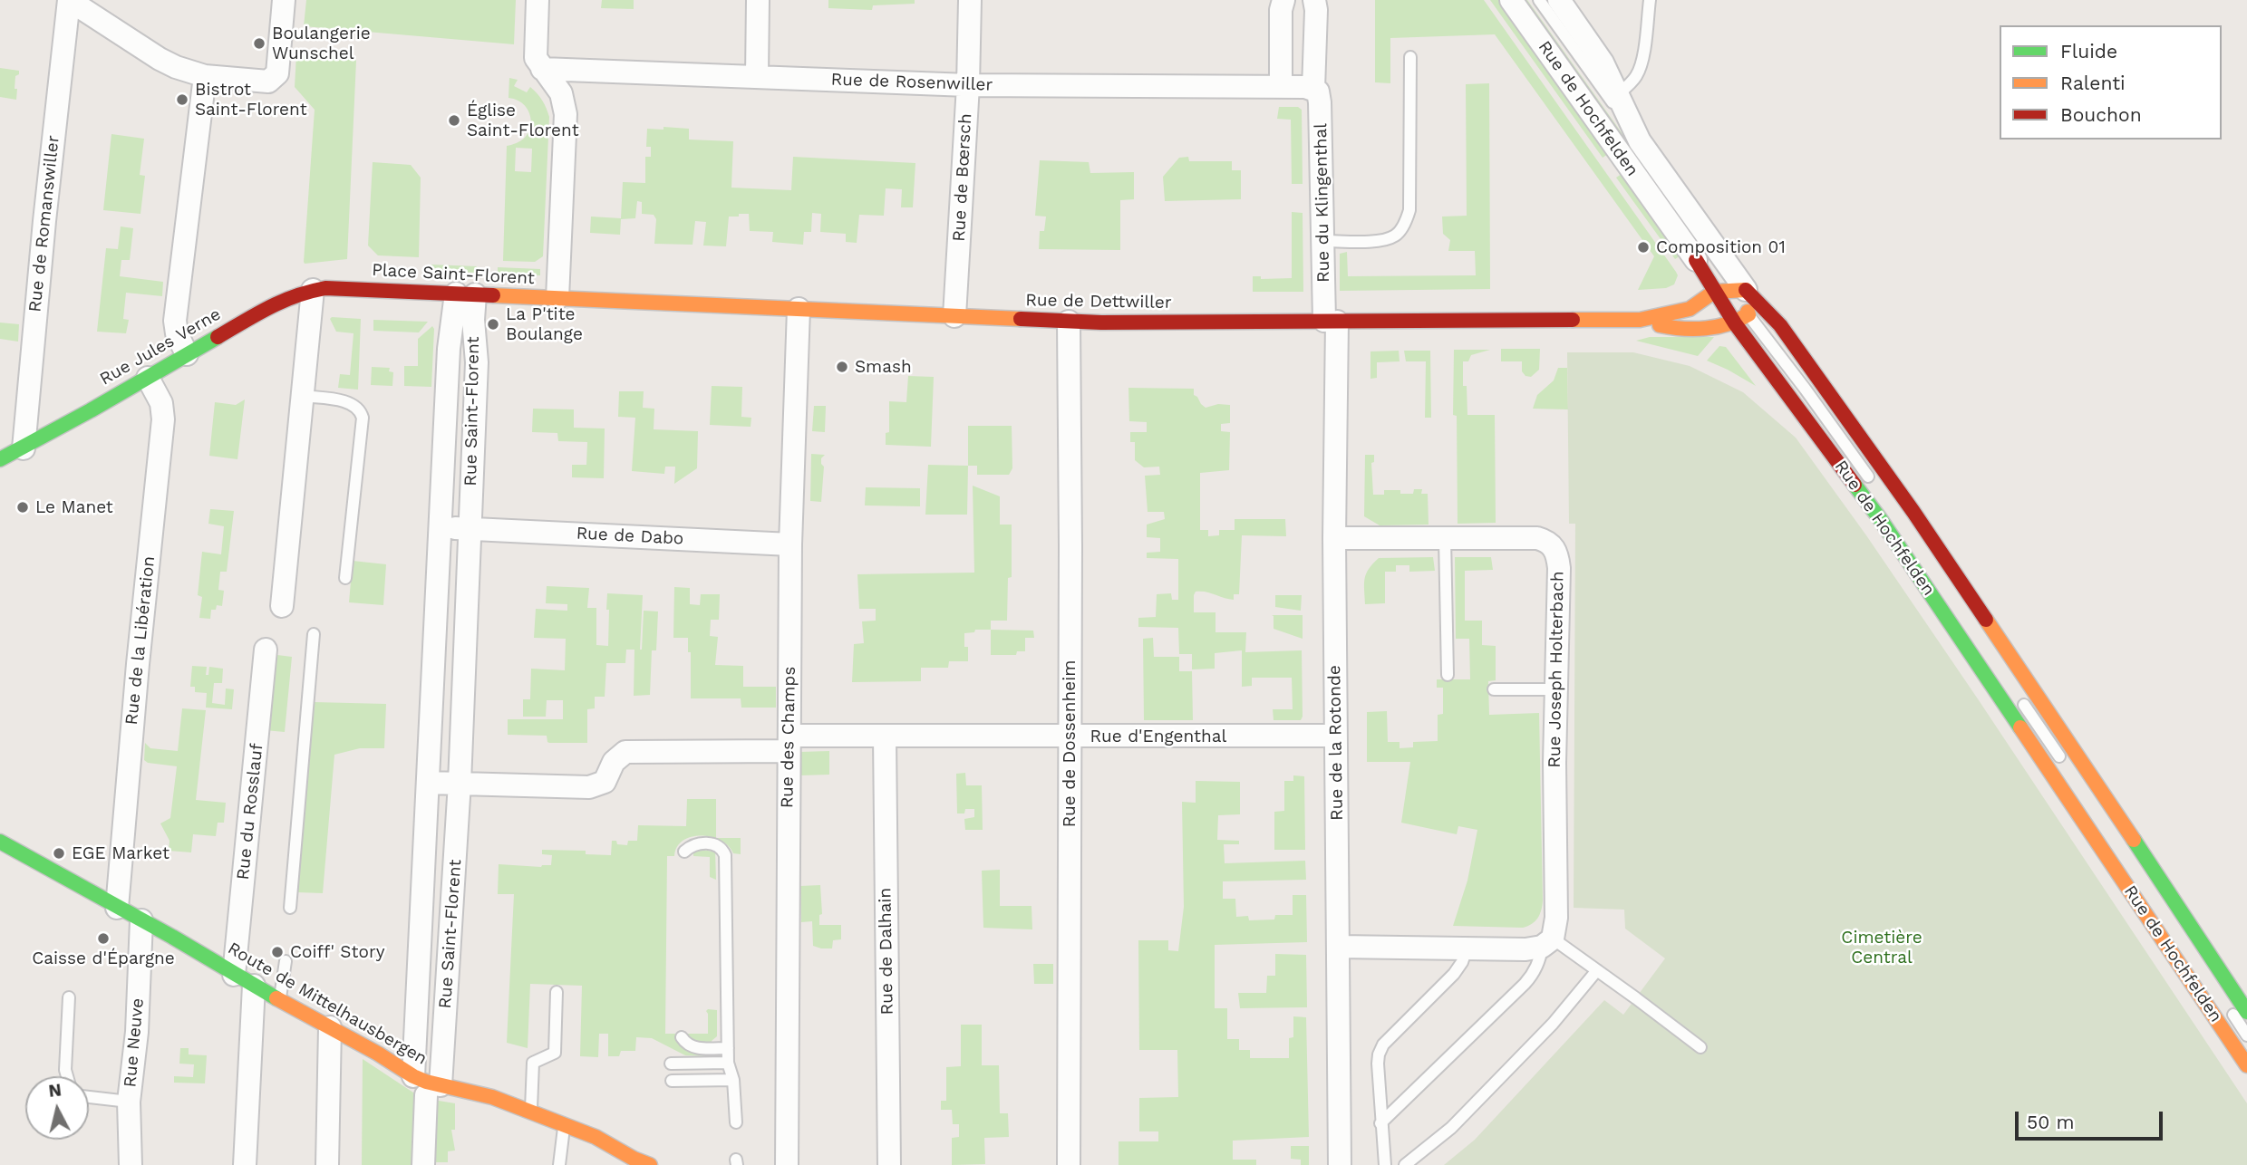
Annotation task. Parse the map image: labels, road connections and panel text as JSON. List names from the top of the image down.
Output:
{
  "streets": {
    "main road": [
      "Rue de Hochfelden",
      "Place Saint-Florent",
      "Rue de Dettwiller",
      "Rue Jules Verne",
      "Route de Mittelhausbergen"
    ],
    "street": [
      "Rue de Rosenwiller",
      "Rue de Bœrsch",
      "Rue du Klingenthal",
      "Rue de Romanswiller",
      "Rue Saint-Florent",
      "Rue de Dabo",
      "Rue de la Libération",
      "Rue Joseph Holterbach",
      "Rue d'Engenthal",
      "Rue des Champs",
      "Rue de la Rotonde",
      "Rue de Dossenheim",
      "Rue du Rosslauf",
      "Rue de Dalhain",
      "Rue Neuve"
    ]
  },
  "crossings": [
    ["Rue de Rosenwiller", "Rue de Bœrsch"],
    ["Rue de Hochfelden", "Rue de Dettwiller"],
    ["Rue de Bœrsch", "Rue de Dettwiller"],
    ["Rue du Klingenthal", "Rue de Dettwiller"],
    ["Rue du Klingenthal", "Rue de la Rotonde"],
    ["Rue de Romanswiller", "Rue Jules Verne"],
    ["Place Saint-Florent", "Rue de Dettwiller"],
    ["Place Saint-Florent", "Rue Jules Verne"],
    ["Place Saint-Florent", "Rue Saint-Florent"],
    ["Rue de Dettwiller", "Rue des Champs"],
    ["Rue de Dettwiller", "Rue de la Rotonde"],
    ["Rue de Dettwiller", "Rue de Dossenheim"],
    ["Rue Jules Verne", "Rue de la Libération"],
    ["Rue Saint-Florent", "Rue de Dabo"],
    ["Rue Saint-Florent", "Rue d'Engenthal"],
    ["Rue Saint-Florent", "Route de Mittelhausbergen"],
    ["Rue de Dabo", "Rue des Champs"],
    ["Rue de la Libération", "Route de Mittelhausbergen"],
    ["Rue Joseph Holterbach", "Rue de la Rotonde"],
    ["Rue d'Engenthal", "Rue des Champs"],
    ["Rue d'Engenthal", "Rue de la Rotonde"],
    ["Rue d'Engenthal", "Rue de Dossenheim"],
    ["Rue d'Engenthal", "Rue de Dalhain"],
    ["Rue du Rosslauf", "Route de Mittelhausbergen"],
    ["Route de Mittelhausbergen", "Rue Neuve"]
  ],
  "parks": ["Cimetière Central"],
  "places": [
    "Boulangerie Wunschel",
    "Bistrot Saint-Florent",
    "Église Saint-Florent",
    "Composition 01",
    "La P'tite Boulange",
    "Smash",
    "Le Manet",
    "EGE Market",
    "Caisse d'Épargne",
    "Coiff' Story"
  ],
  "legend": ["Fluide", "Ralenti", "Bouchon"],
  "scale_bar": "50 m",
  "north": "top"
}
